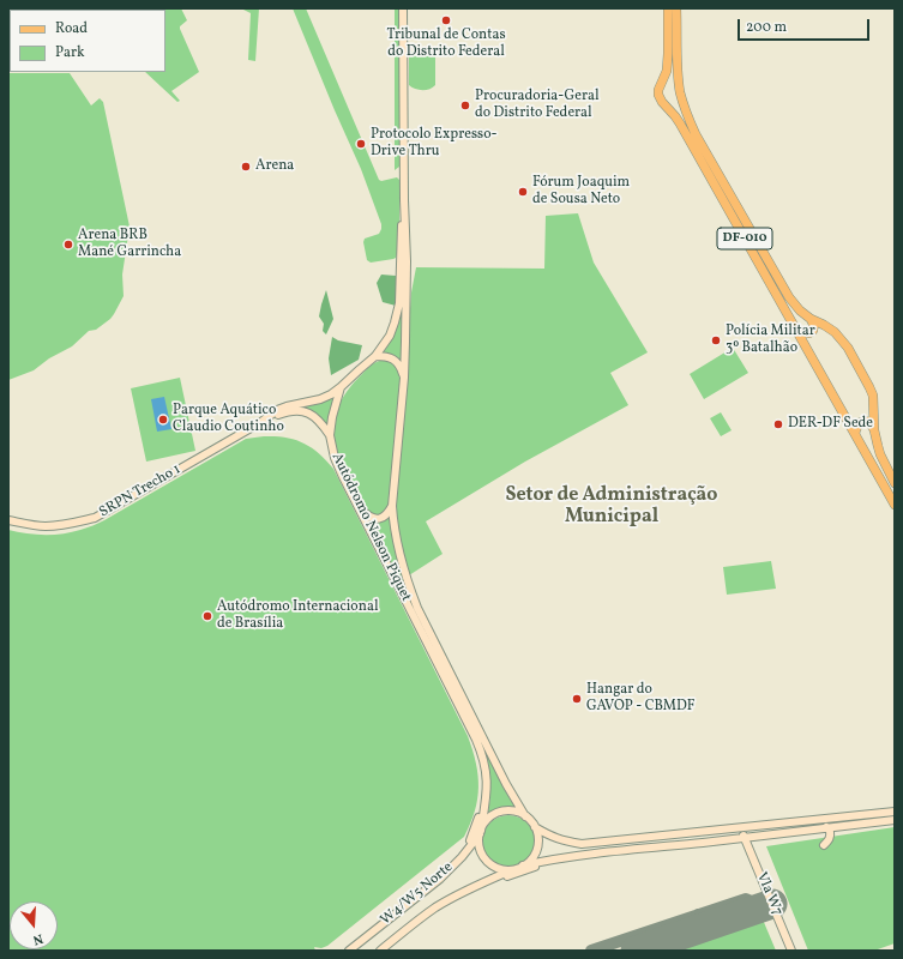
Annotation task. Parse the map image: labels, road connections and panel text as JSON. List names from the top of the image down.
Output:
{
  "streets": {
    "main road": [
      "DF-010",
      "SRPN Trecho 1",
      "Autódromo Nelson Piquet",
      "W4/W5 Norte",
      "Vla W7"
    ]
  },
  "crossings": [
    ["SRPN Trecho 1", "Autódromo Nelson Piquet"],
    ["Autódromo Nelson Piquet", "W4/W5 Norte"]
  ],
  "districts": ["Setor de Administração Municipal"],
  "places": [
    "Tribunal de Contas do Distrito Federal",
    "Procuradoria-Geral do Distrito Federal",
    "Protocolo Expresso- Drive Thru",
    "Arena",
    "Fórum Joaquim de Sousa Neto",
    "Arena BRB Mané Garrincha",
    "Polícia Militar 3º Batalhão",
    "Parque Aquático Claudio Coutinho",
    "DER-DF Sede",
    "Autódromo Internacional de Brasília",
    "Hangar do GAVOP - CBMDF"
  ],
  "legend": ["Road", "Park"],
  "scale_bar": "200 m",
  "north": "bottom"
}
